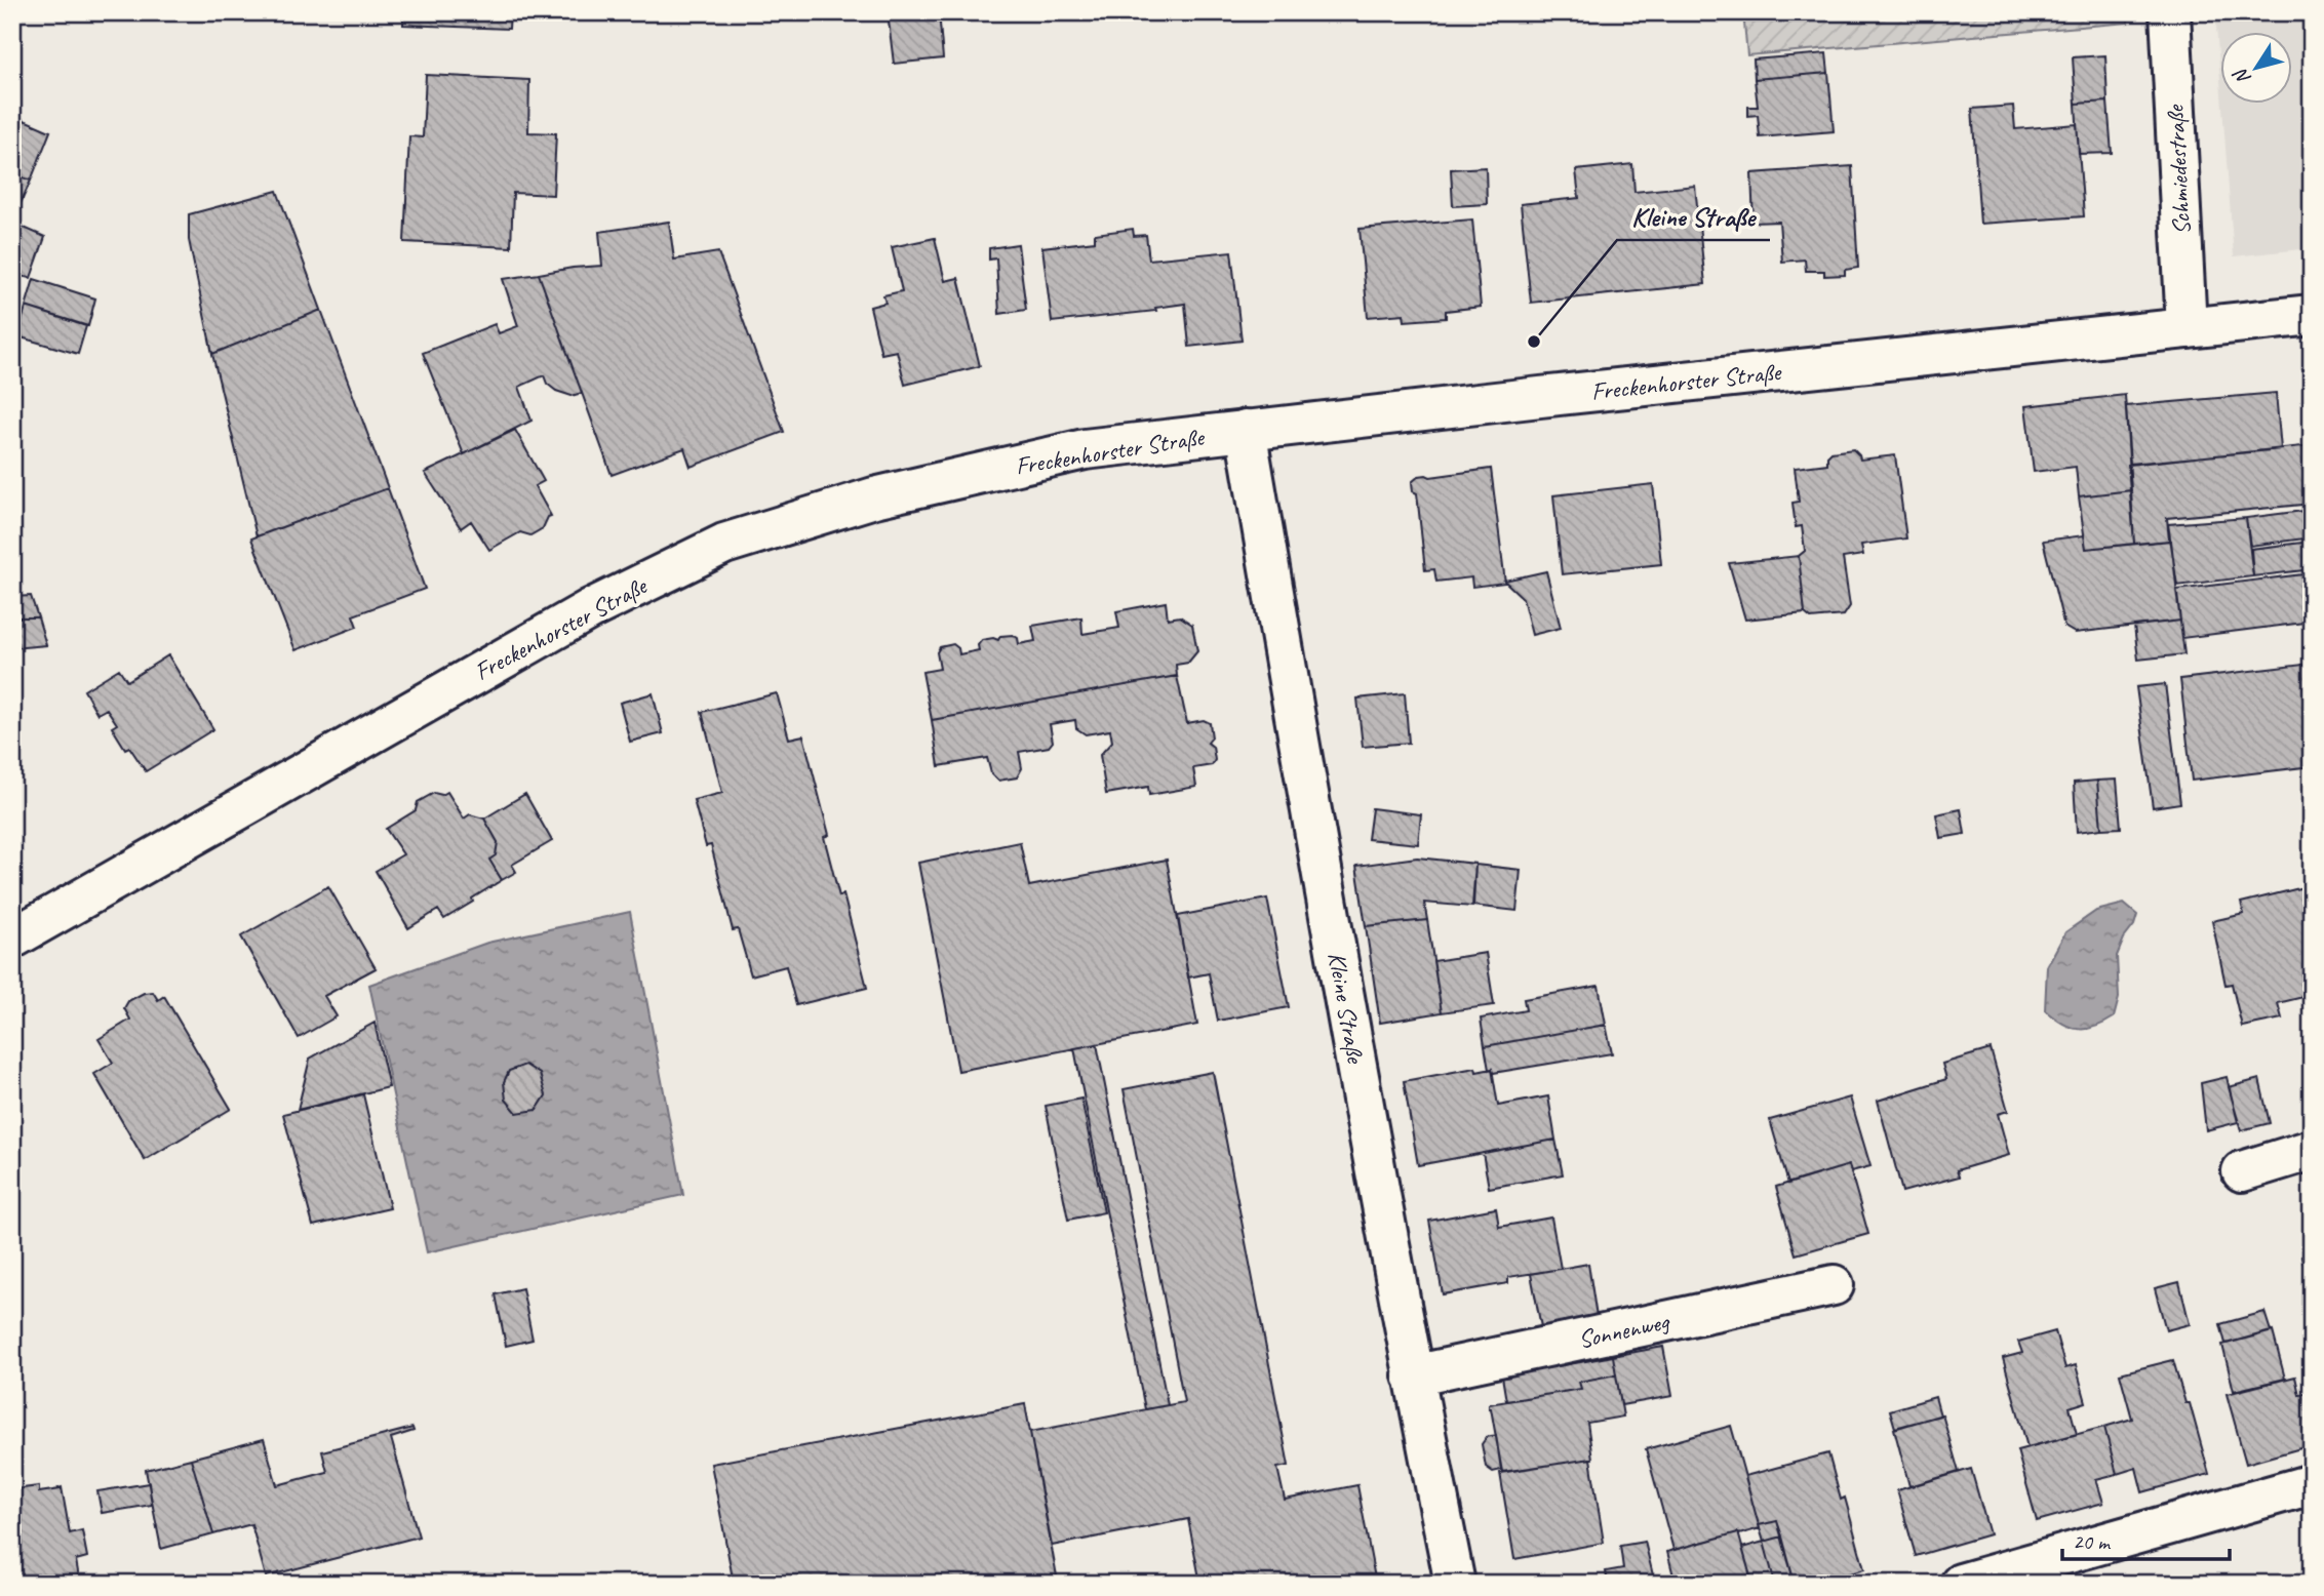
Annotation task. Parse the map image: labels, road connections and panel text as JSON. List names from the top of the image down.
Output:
{
  "streets": {
    "main road": [
      "Schmiedestraße",
      "Freckenhorster Straße",
      "Kleine Straße",
      "Sonnenweg"
    ]
  },
  "crossings": [
    ["Schmiedestraße", "Freckenhorster Straße"],
    ["Freckenhorster Straße", "Kleine Straße"],
    ["Kleine Straße", "Sonnenweg"]
  ],
  "places": ["Kleine Straße"],
  "scale_bar": "20 m",
  "north": "bottom left"
}
